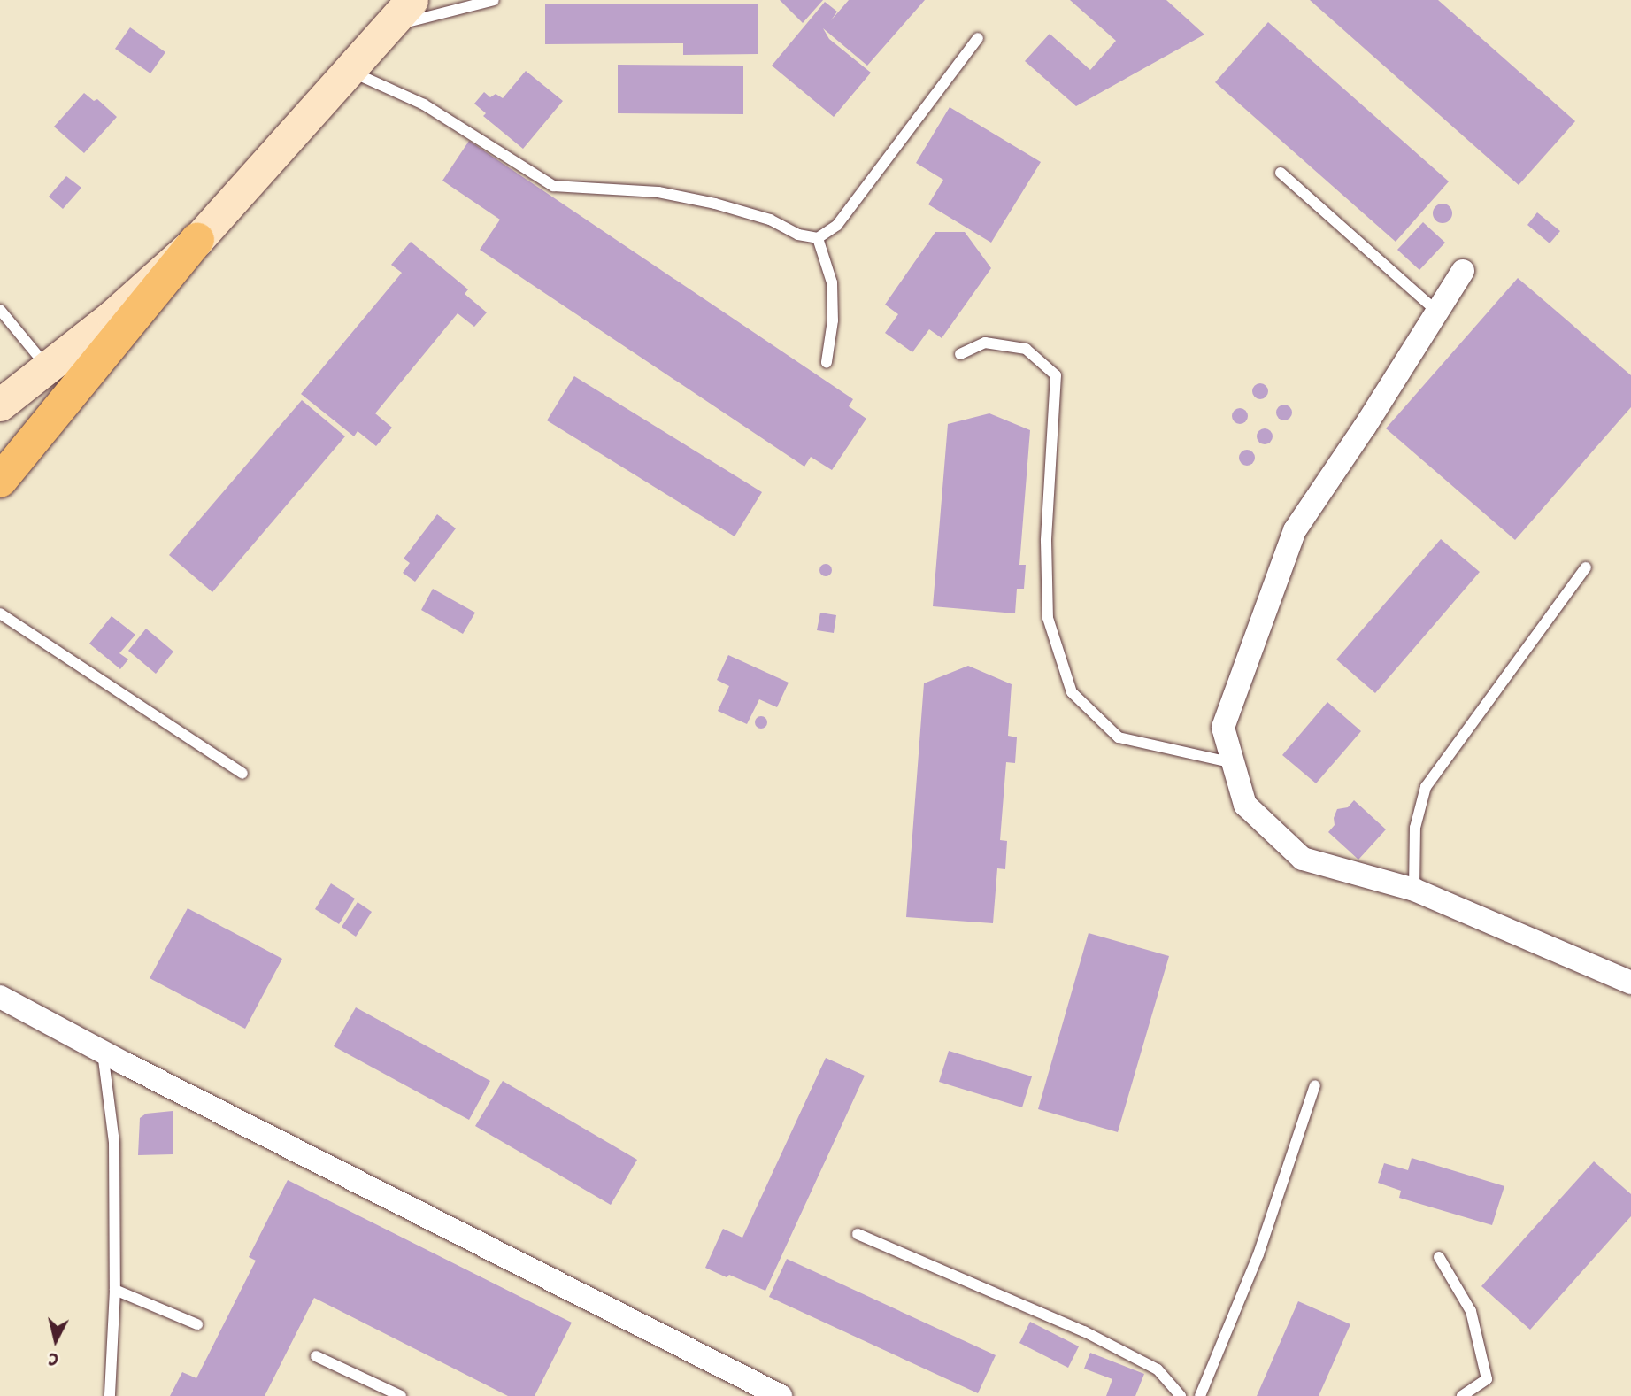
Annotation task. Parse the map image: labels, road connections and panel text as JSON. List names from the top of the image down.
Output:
{
  "north": "bottom"
}
